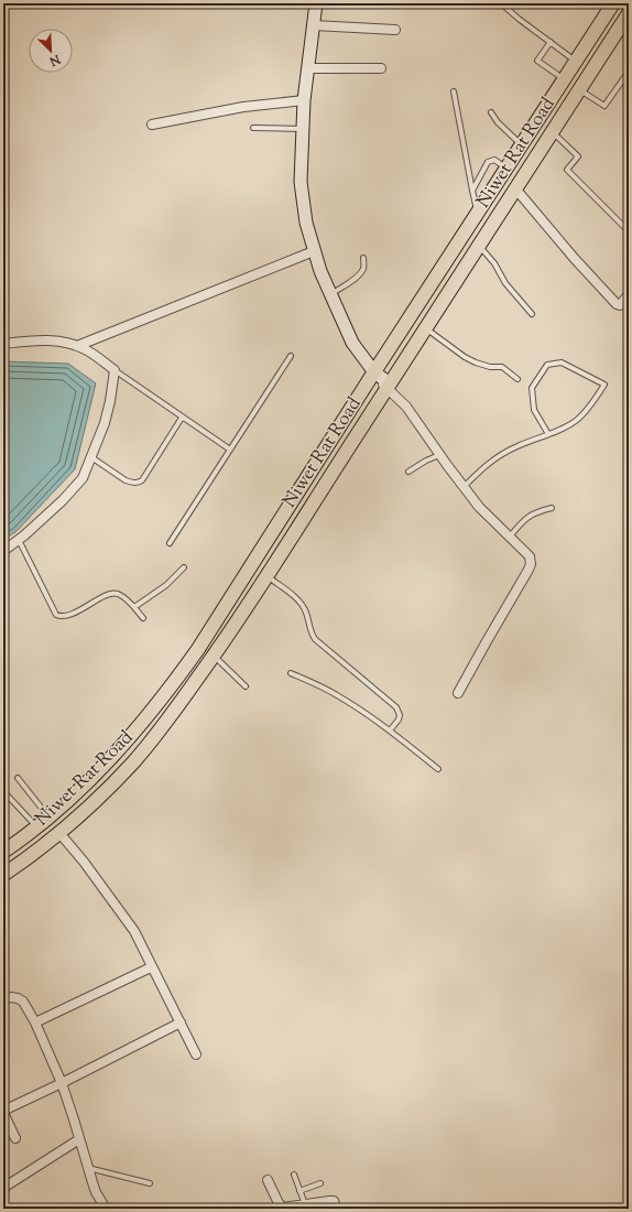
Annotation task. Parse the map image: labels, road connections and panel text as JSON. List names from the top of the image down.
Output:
{
  "streets": {
    "main road": ["Niwet Rat Road"]
  },
  "north": "bottom right"
}
